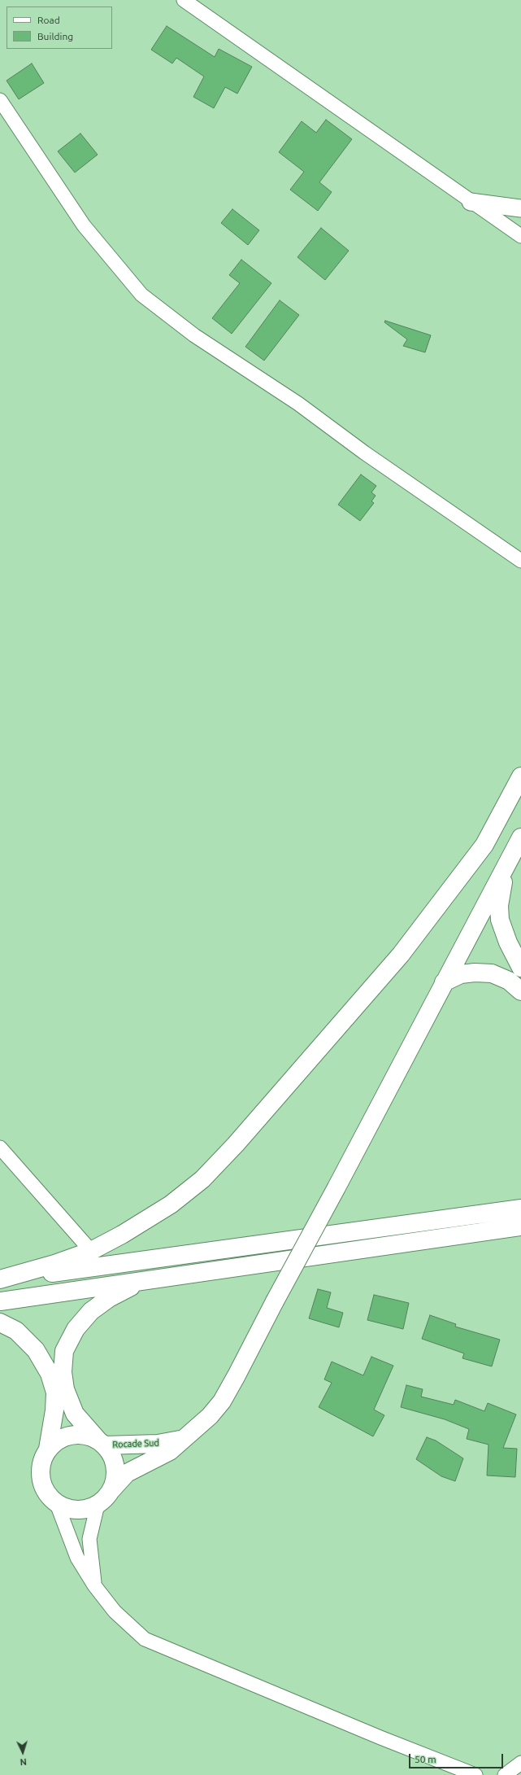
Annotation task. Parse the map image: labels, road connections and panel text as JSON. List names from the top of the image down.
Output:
{
  "streets": {
    "highway": ["Rocade Sud"]
  },
  "legend": ["Road", "Building"],
  "scale_bar": "50 m",
  "north": "bottom"
}
